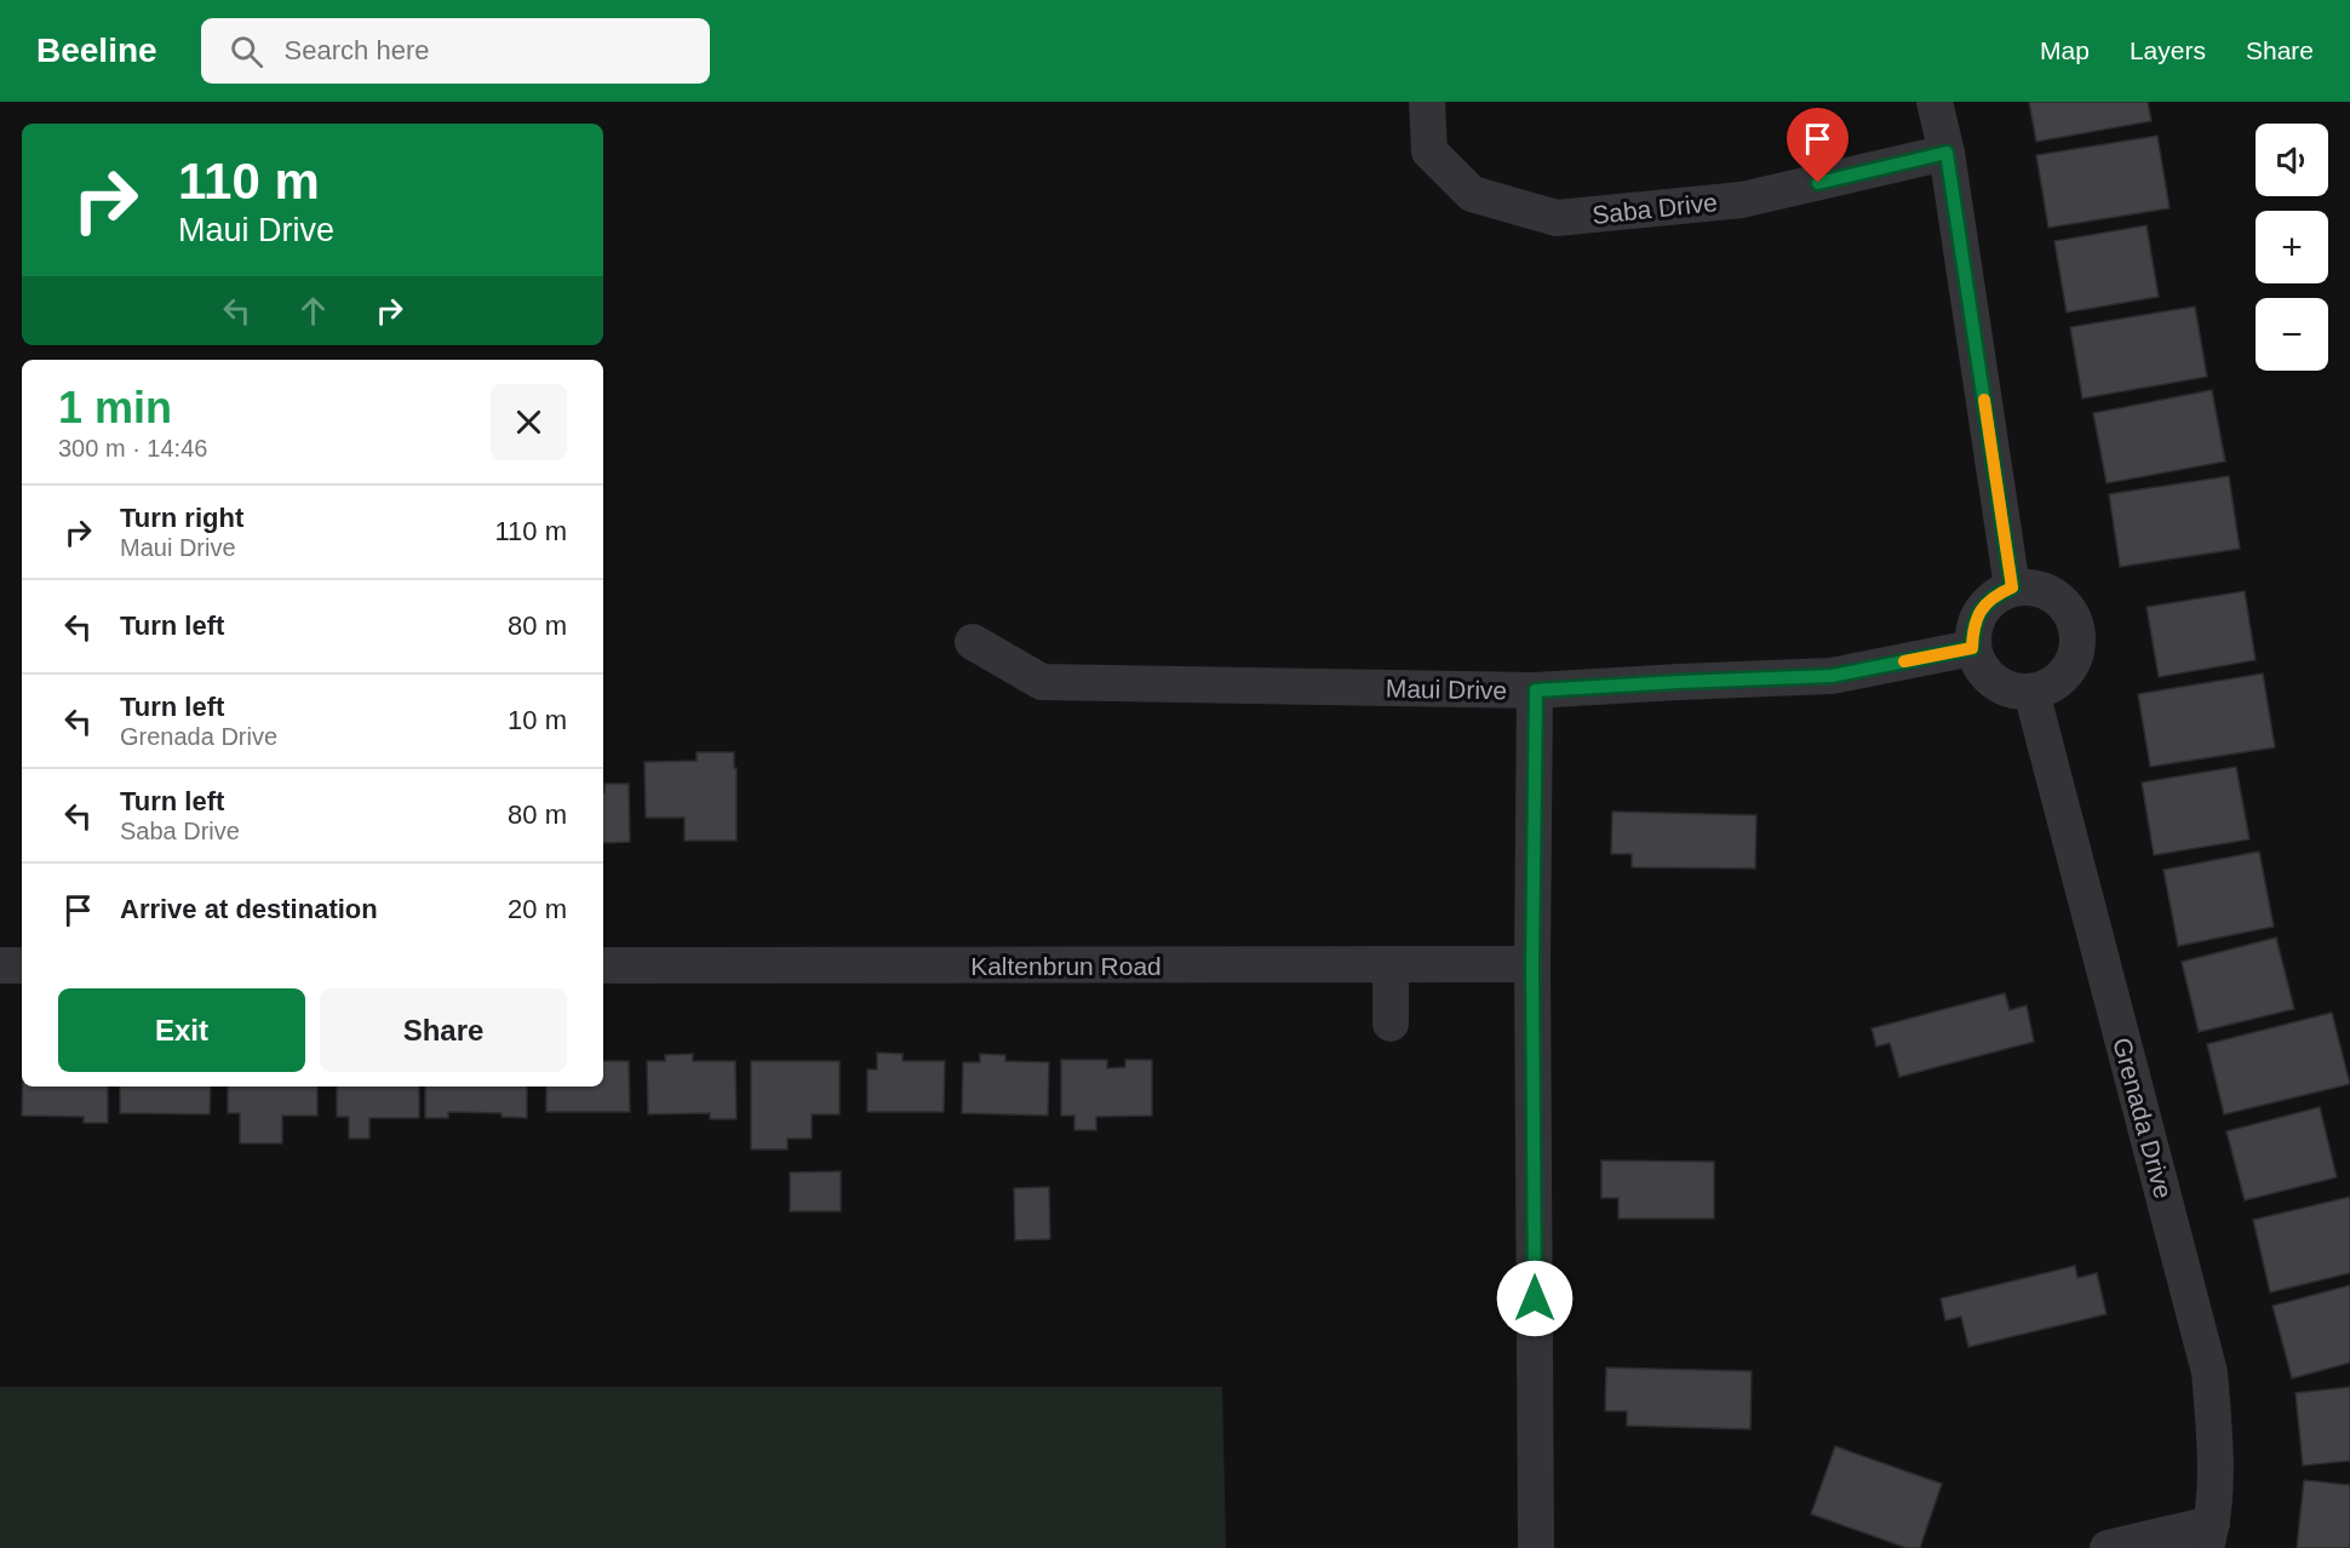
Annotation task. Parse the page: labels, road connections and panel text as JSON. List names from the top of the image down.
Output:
{
  "streets": {
    "street": [
      "Saba Drive",
      "Maui Drive",
      "Kaltenbrun Road",
      "Grenada Drive"
    ]
  },
  "crossings": [
    ["Maui Drive", "Grenada Drive"]
  ],
  "page": {
    "header": "Beeline",
    "search": "Search here",
    "nav": ["Map", "Layers", "Share"],
    "map_buttons": ["+", "−"],
    "turn": ["110 m", "Maui Drive"],
    "heading": ["1 min", "300 m · 14:46"],
    "list": [
      {
        "name": "Turn right",
        "note": "Maui Drive",
        "value": "110 m"
      },
      {
        "name": "Turn left",
        "value": "80 m"
      },
      {
        "name": "Turn left",
        "note": "Grenada Drive",
        "value": "10 m"
      },
      {
        "name": "Turn left",
        "note": "Saba Drive",
        "value": "80 m"
      },
      {
        "name": "Arrive at destination",
        "value": "20 m"
      }
    ],
    "buttons": ["Exit", "Share"]
  }
}
